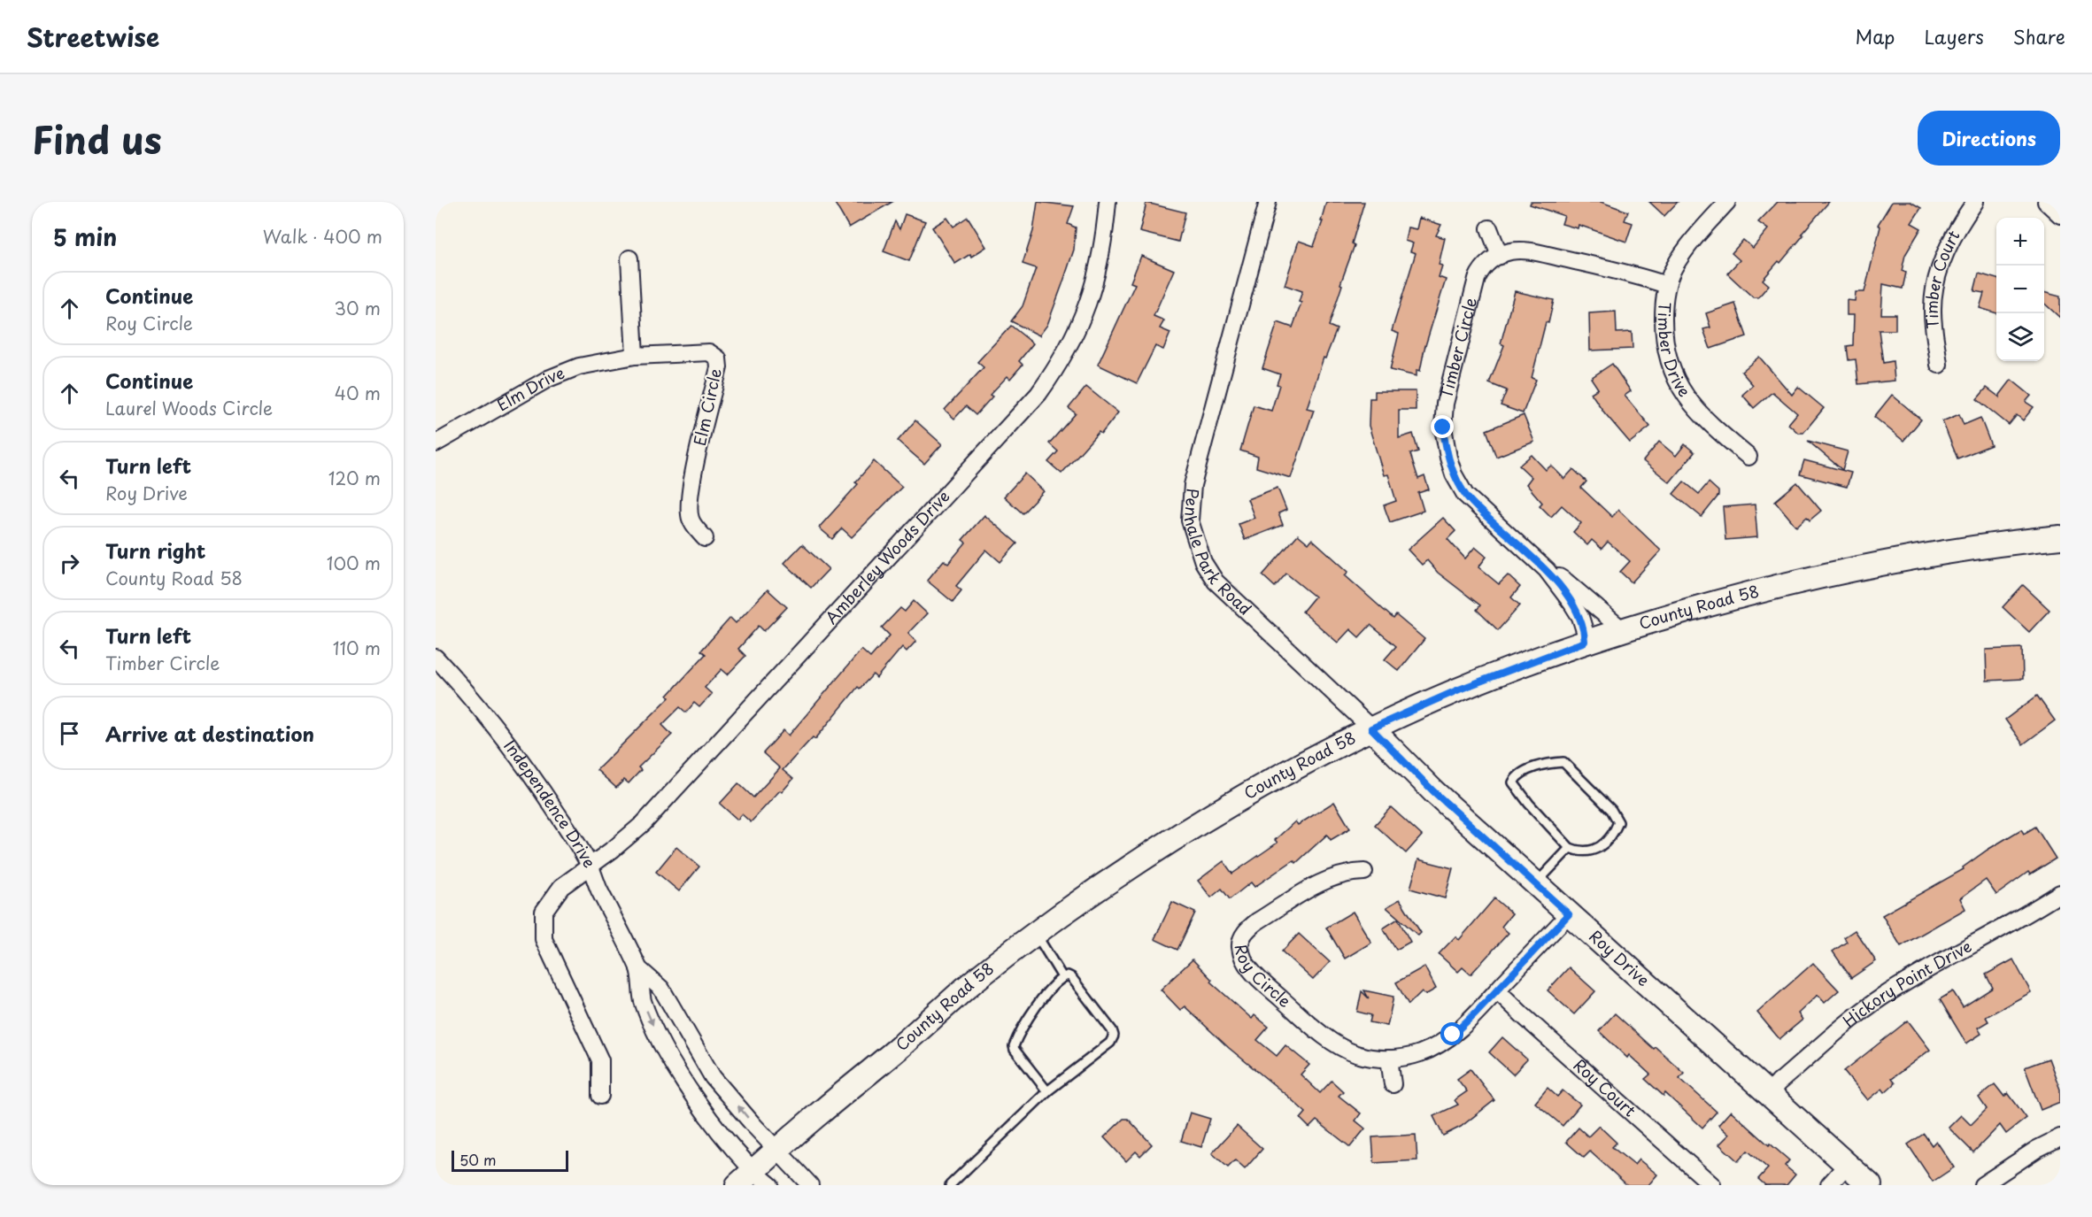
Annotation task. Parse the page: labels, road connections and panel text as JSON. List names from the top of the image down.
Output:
{
  "streets": {
    "street": [
      "Timber Court",
      "Timber Circle",
      "Timber Drive",
      "Elm Drive",
      "Elm Circle",
      "Penhale Park Road",
      "Amberley Woods Drive",
      "County Road 58",
      "Independence Drive",
      "Roy Drive",
      "Roy Circle",
      "Hickory Point Drive",
      "Roy Court"
    ]
  },
  "crossings": [
    ["Timber Circle", "Timber Drive"],
    ["Timber Circle", "County Road 58"],
    ["Elm Drive", "Elm Circle"],
    ["Penhale Park Road", "County Road 58"],
    ["Penhale Park Road", "Roy Drive"],
    ["Amberley Woods Drive", "Independence Drive"],
    ["County Road 58", "Independence Drive"],
    ["County Road 58", "Roy Drive"],
    ["Roy Drive", "Roy Circle"],
    ["Roy Drive", "Hickory Point Drive"],
    ["Roy Circle", "Roy Court"]
  ],
  "scale_bar": "50 m",
  "page": {
    "header": "Streetwise",
    "nav": ["Map", "Layers", "Share"],
    "title": "Find us",
    "buttons": "Directions",
    "heading": ["5 min", "Walk · 400 m"],
    "map_buttons": ["+", "−"],
    "list": [
      ["Continue", "Roy Circle", "30 m"],
      ["Continue", "Laurel Woods Circle", "40 m"],
      ["Turn left", "Roy Drive", "120 m"],
      ["Turn right", "County Road 58", "100 m"],
      ["Turn left", "Timber Circle", "110 m"],
      "Arrive at destination"
    ],
    "scale": "50 m"
  }
}
